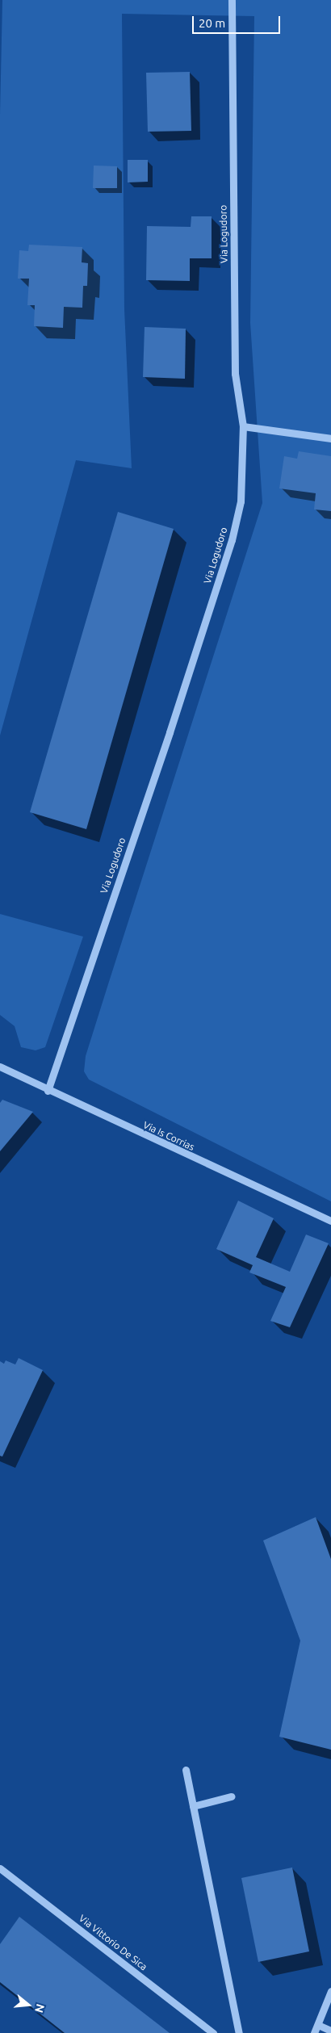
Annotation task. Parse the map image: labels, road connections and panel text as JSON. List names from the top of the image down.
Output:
{
  "streets": {
    "street": ["Via Logudoro", "Via Is Corrias", "Via Vittorio De Sica"]
  },
  "crossings": [
    ["Via Logudoro", "Via Is Corrias"]
  ],
  "scale_bar": "20 m",
  "north": "right"
}
